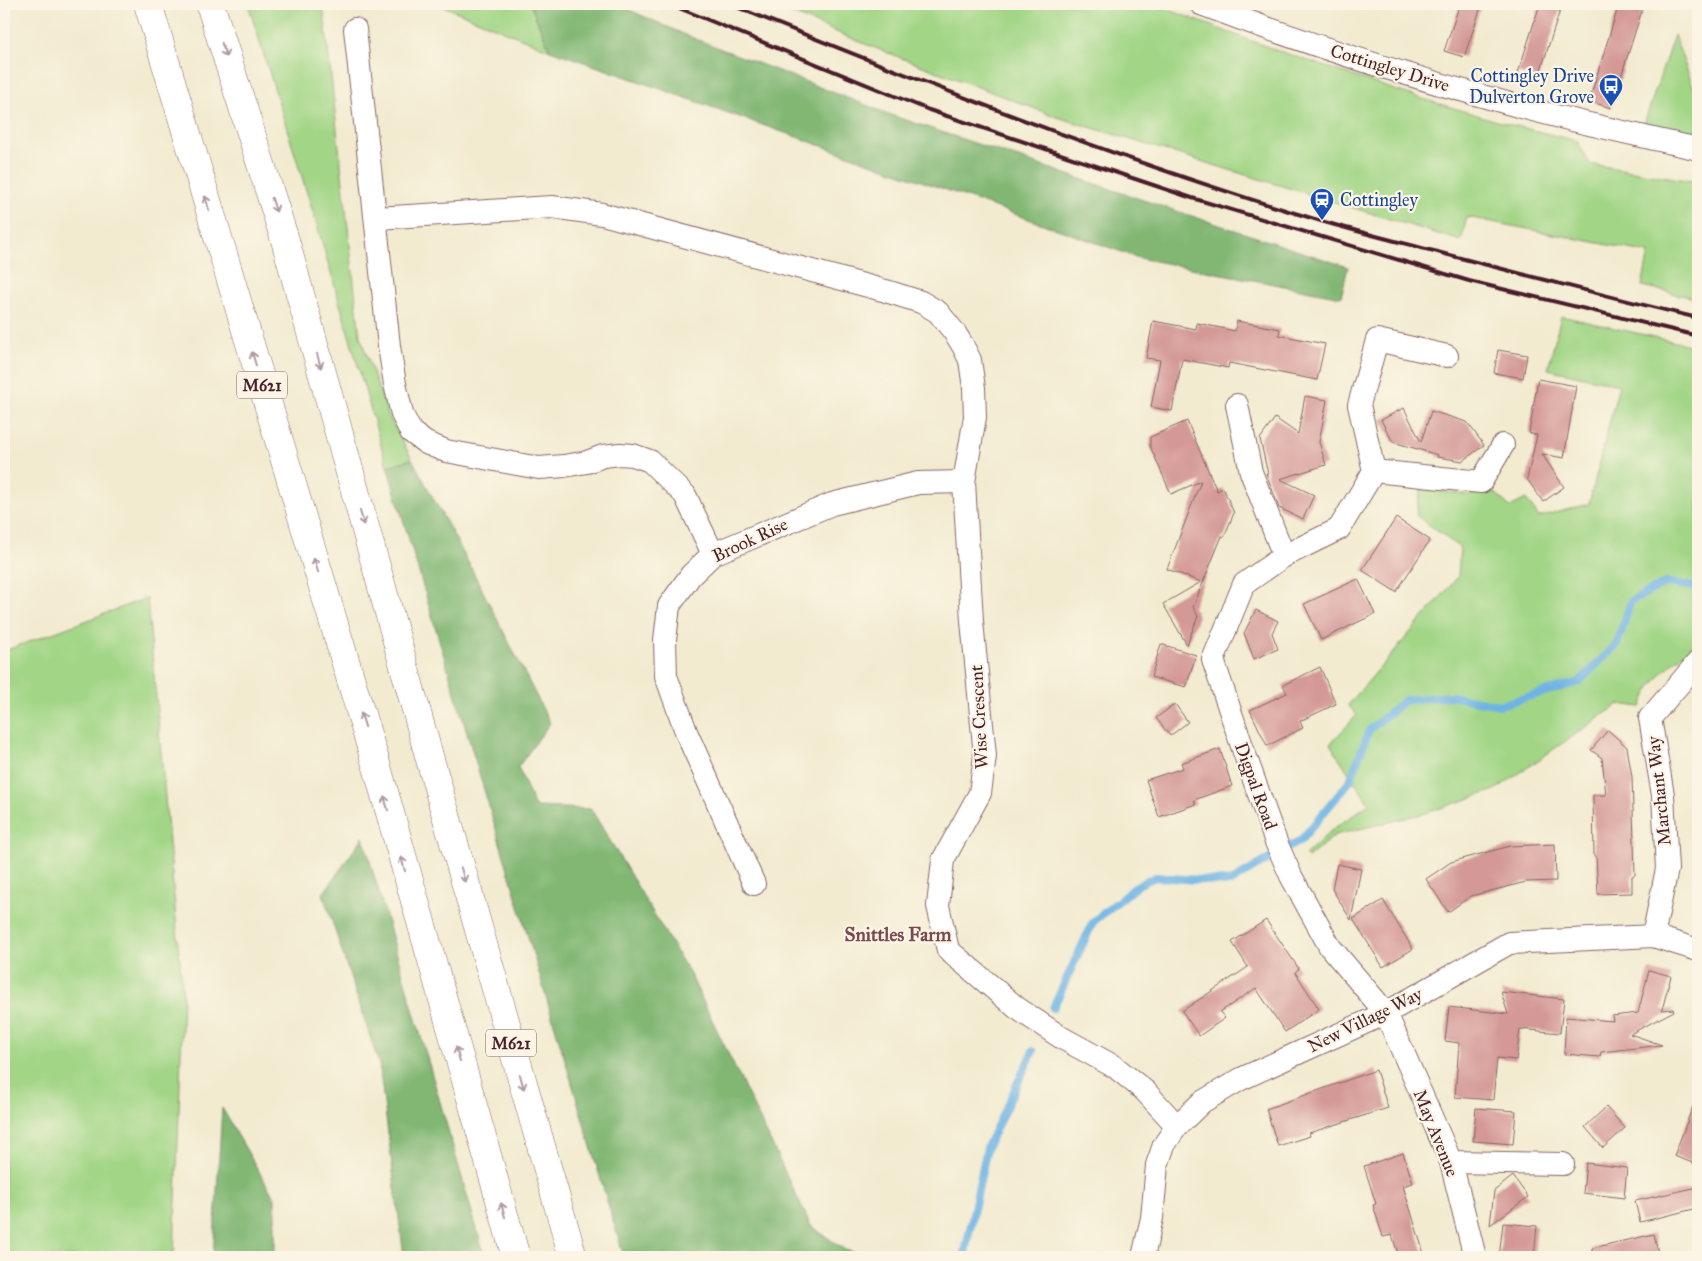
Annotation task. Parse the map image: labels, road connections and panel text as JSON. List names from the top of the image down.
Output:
{
  "streets": {
    "highway": ["M621"],
    "street": [
      "Cottingley Drive",
      "Brook Rise",
      "Wise Crescent",
      "Digpal Road",
      "Marchant Way",
      "New Village Way",
      "May Avenue"
    ]
  },
  "crossings": [
    ["Brook Rise", "Wise Crescent"],
    ["Wise Crescent", "New Village Way"],
    ["Digpal Road", "New Village Way"],
    ["Digpal Road", "May Avenue"],
    ["Marchant Way", "New Village Way"],
    ["New Village Way", "May Avenue"]
  ],
  "districts": ["Snittles Farm"],
  "places": {
    "bus stop": ["Cottingley Drive Dulverton Grove"],
    "station": ["Cottingley"]
  }
}
